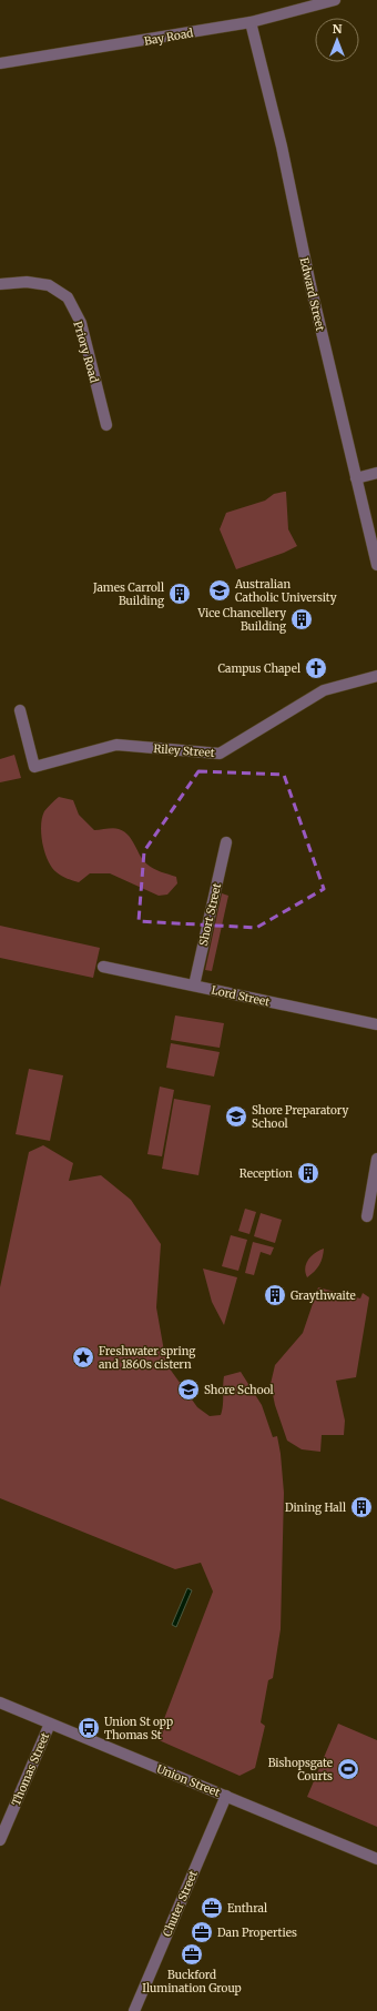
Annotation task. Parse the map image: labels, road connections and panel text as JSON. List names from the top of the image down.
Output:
{
  "streets": {
    "street": [
      "Bay Road",
      "Edward Street",
      "Priory Road",
      "Riley Street",
      "Short Street",
      "Lord Street",
      "Thomas Street",
      "Union Street",
      "Chuter Street"
    ]
  },
  "crossings": [
    ["Bay Road", "Edward Street"],
    ["Short Street", "Lord Street"],
    ["Thomas Street", "Union Street"],
    ["Union Street", "Chuter Street"]
  ],
  "places": {
    "school or university": ["Australian Catholic University", "Shore Preparatory School", "Shore School"],
    "building": [
      "James Carroll Building",
      "Vice Chancellery Building",
      "Reception",
      "Graythwaite",
      "Dining Hall"
    ],
    "church": ["Campus Chapel"],
    "place": ["Freshwater spring and 1860s cistern"],
    "bus stop": ["Union St opp Thomas St"],
    "sports": ["Bishopsgate Courts"],
    "office": ["Enthral", "Dan Properties", "Buckford Ilumination Group"]
  },
  "north": "top"
}
